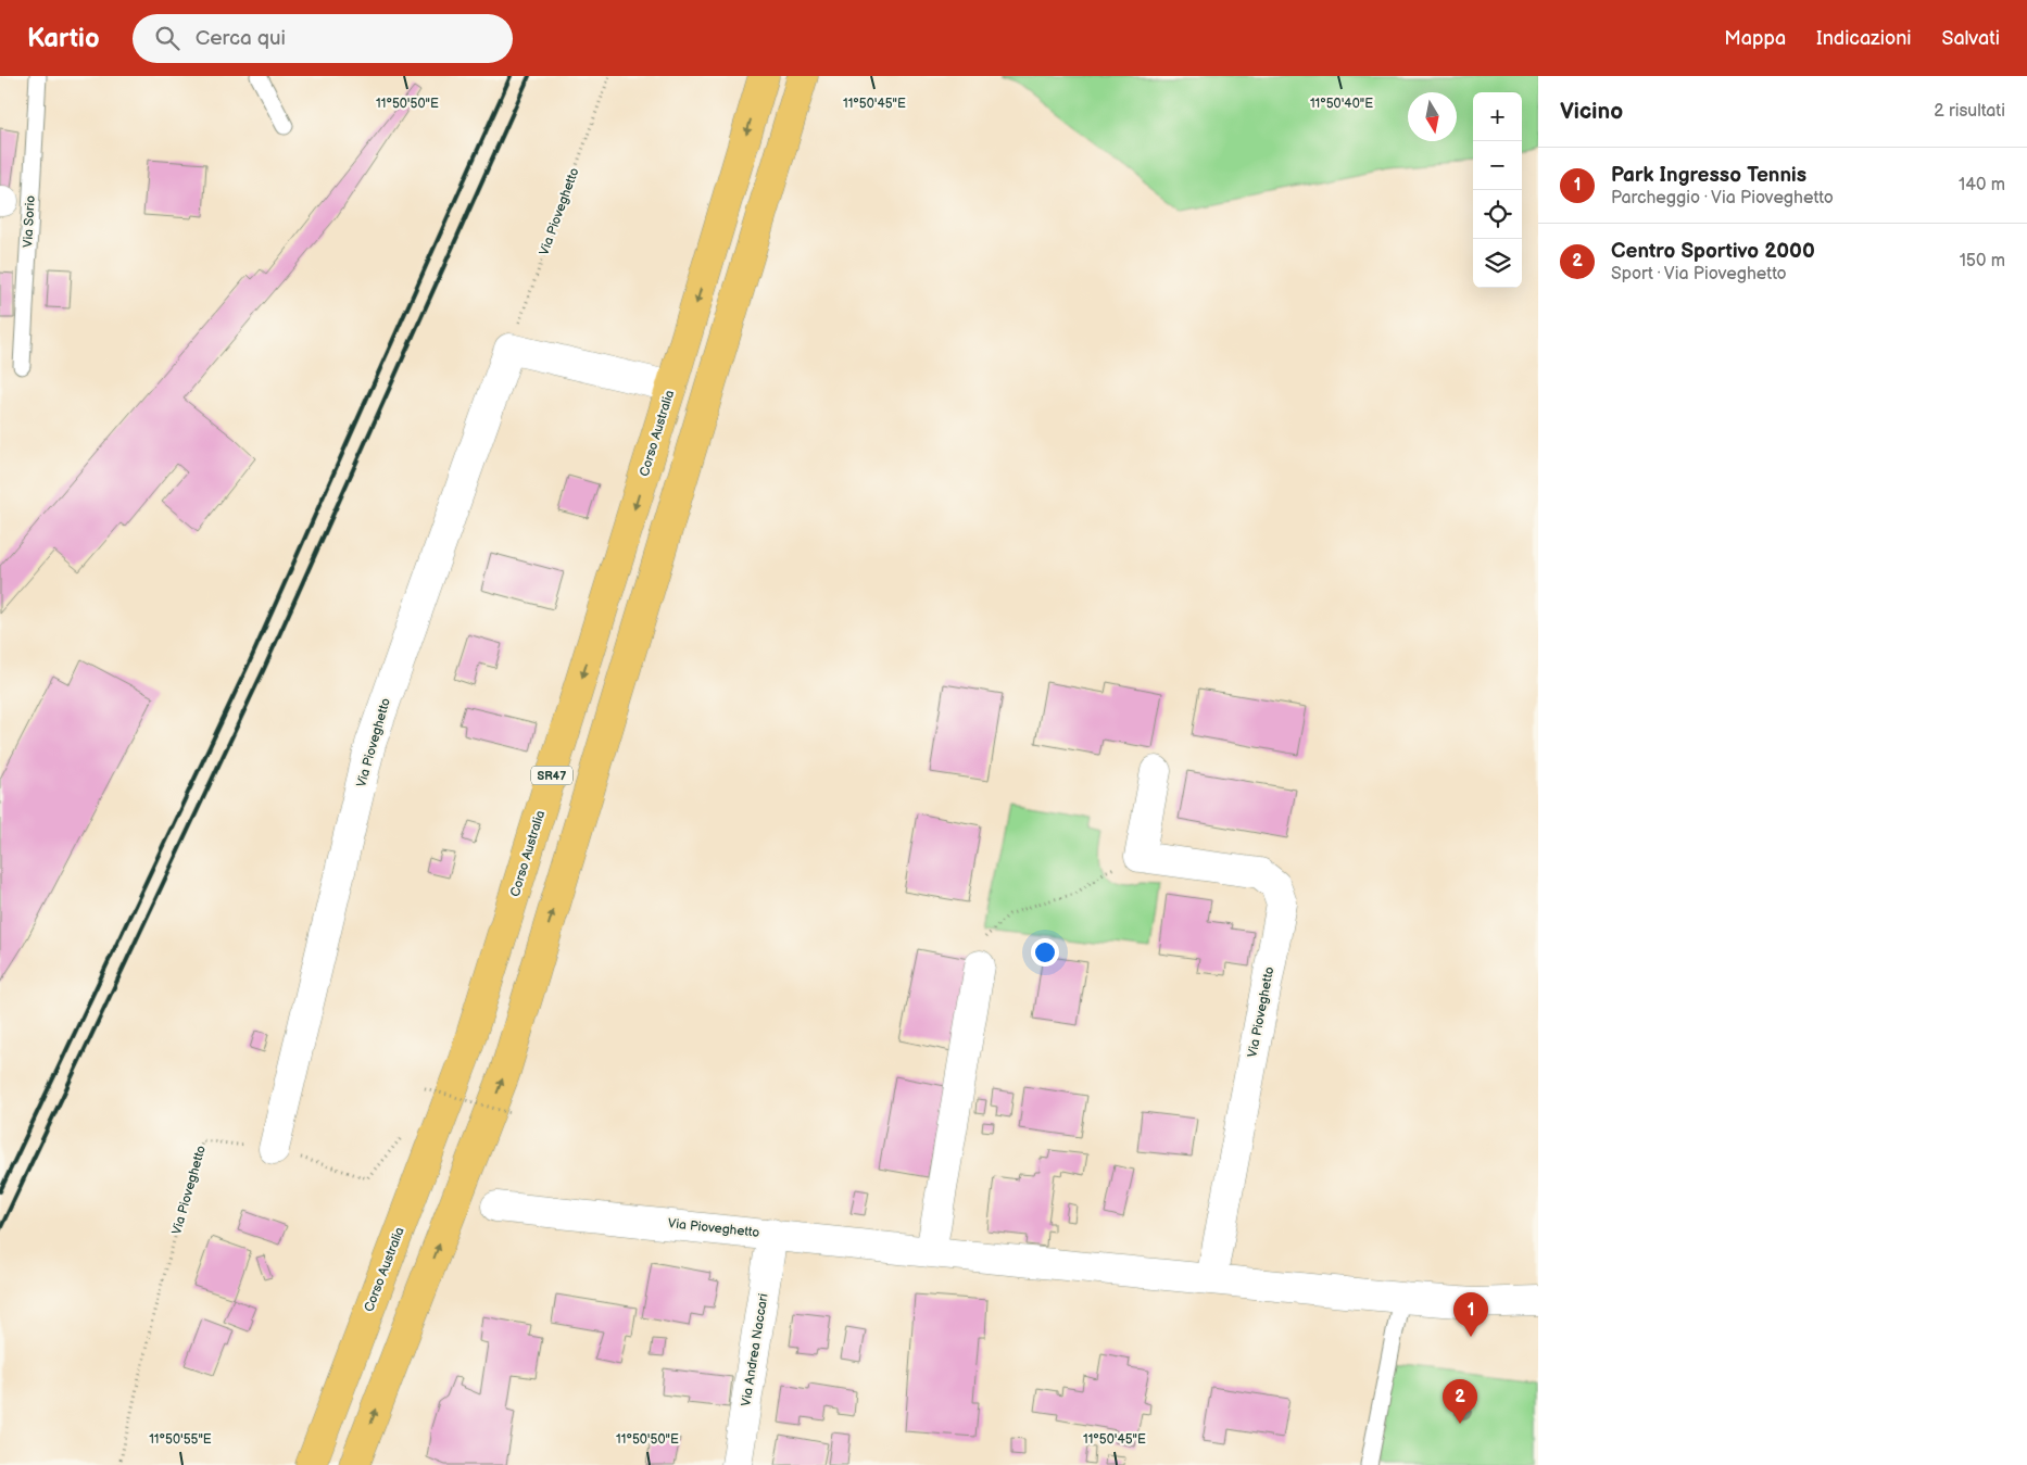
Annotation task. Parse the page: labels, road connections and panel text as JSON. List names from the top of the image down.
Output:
{
  "streets": {
    "highway": ["Corso Australia", "SR47"],
    "street": ["Via Pioveghetto", "Via Andrea Naccari"],
    "lane": ["Via Sorio"]
  },
  "crossings": [
    ["Via Pioveghetto", "Via Andrea Naccari"]
  ],
  "north": "bottom",
  "page": {
    "header": "Kartio",
    "search": "Cerca qui",
    "nav": ["Mappa", "Indicazioni", "Salvati"],
    "heading": ["Vicino", "2 risultati"],
    "map_buttons": ["+", "−"],
    "list": [
      {
        "mark": "1",
        "name": "Park Ingresso Tennis",
        "note": "Parcheggio · Via Pioveghetto",
        "value": "140 m"
      },
      {
        "mark": "2",
        "name": "Centro Sportivo 2000",
        "note": "Sport · Via Pioveghetto",
        "value": "150 m"
      }
    ],
    "pins": ["1", "2"]
  },
  "coordinates": [
    "11°50'40\"E",
    "11°50'50\"E",
    "11°50'45\"E",
    "11°50'55\"E"
  ]
}
